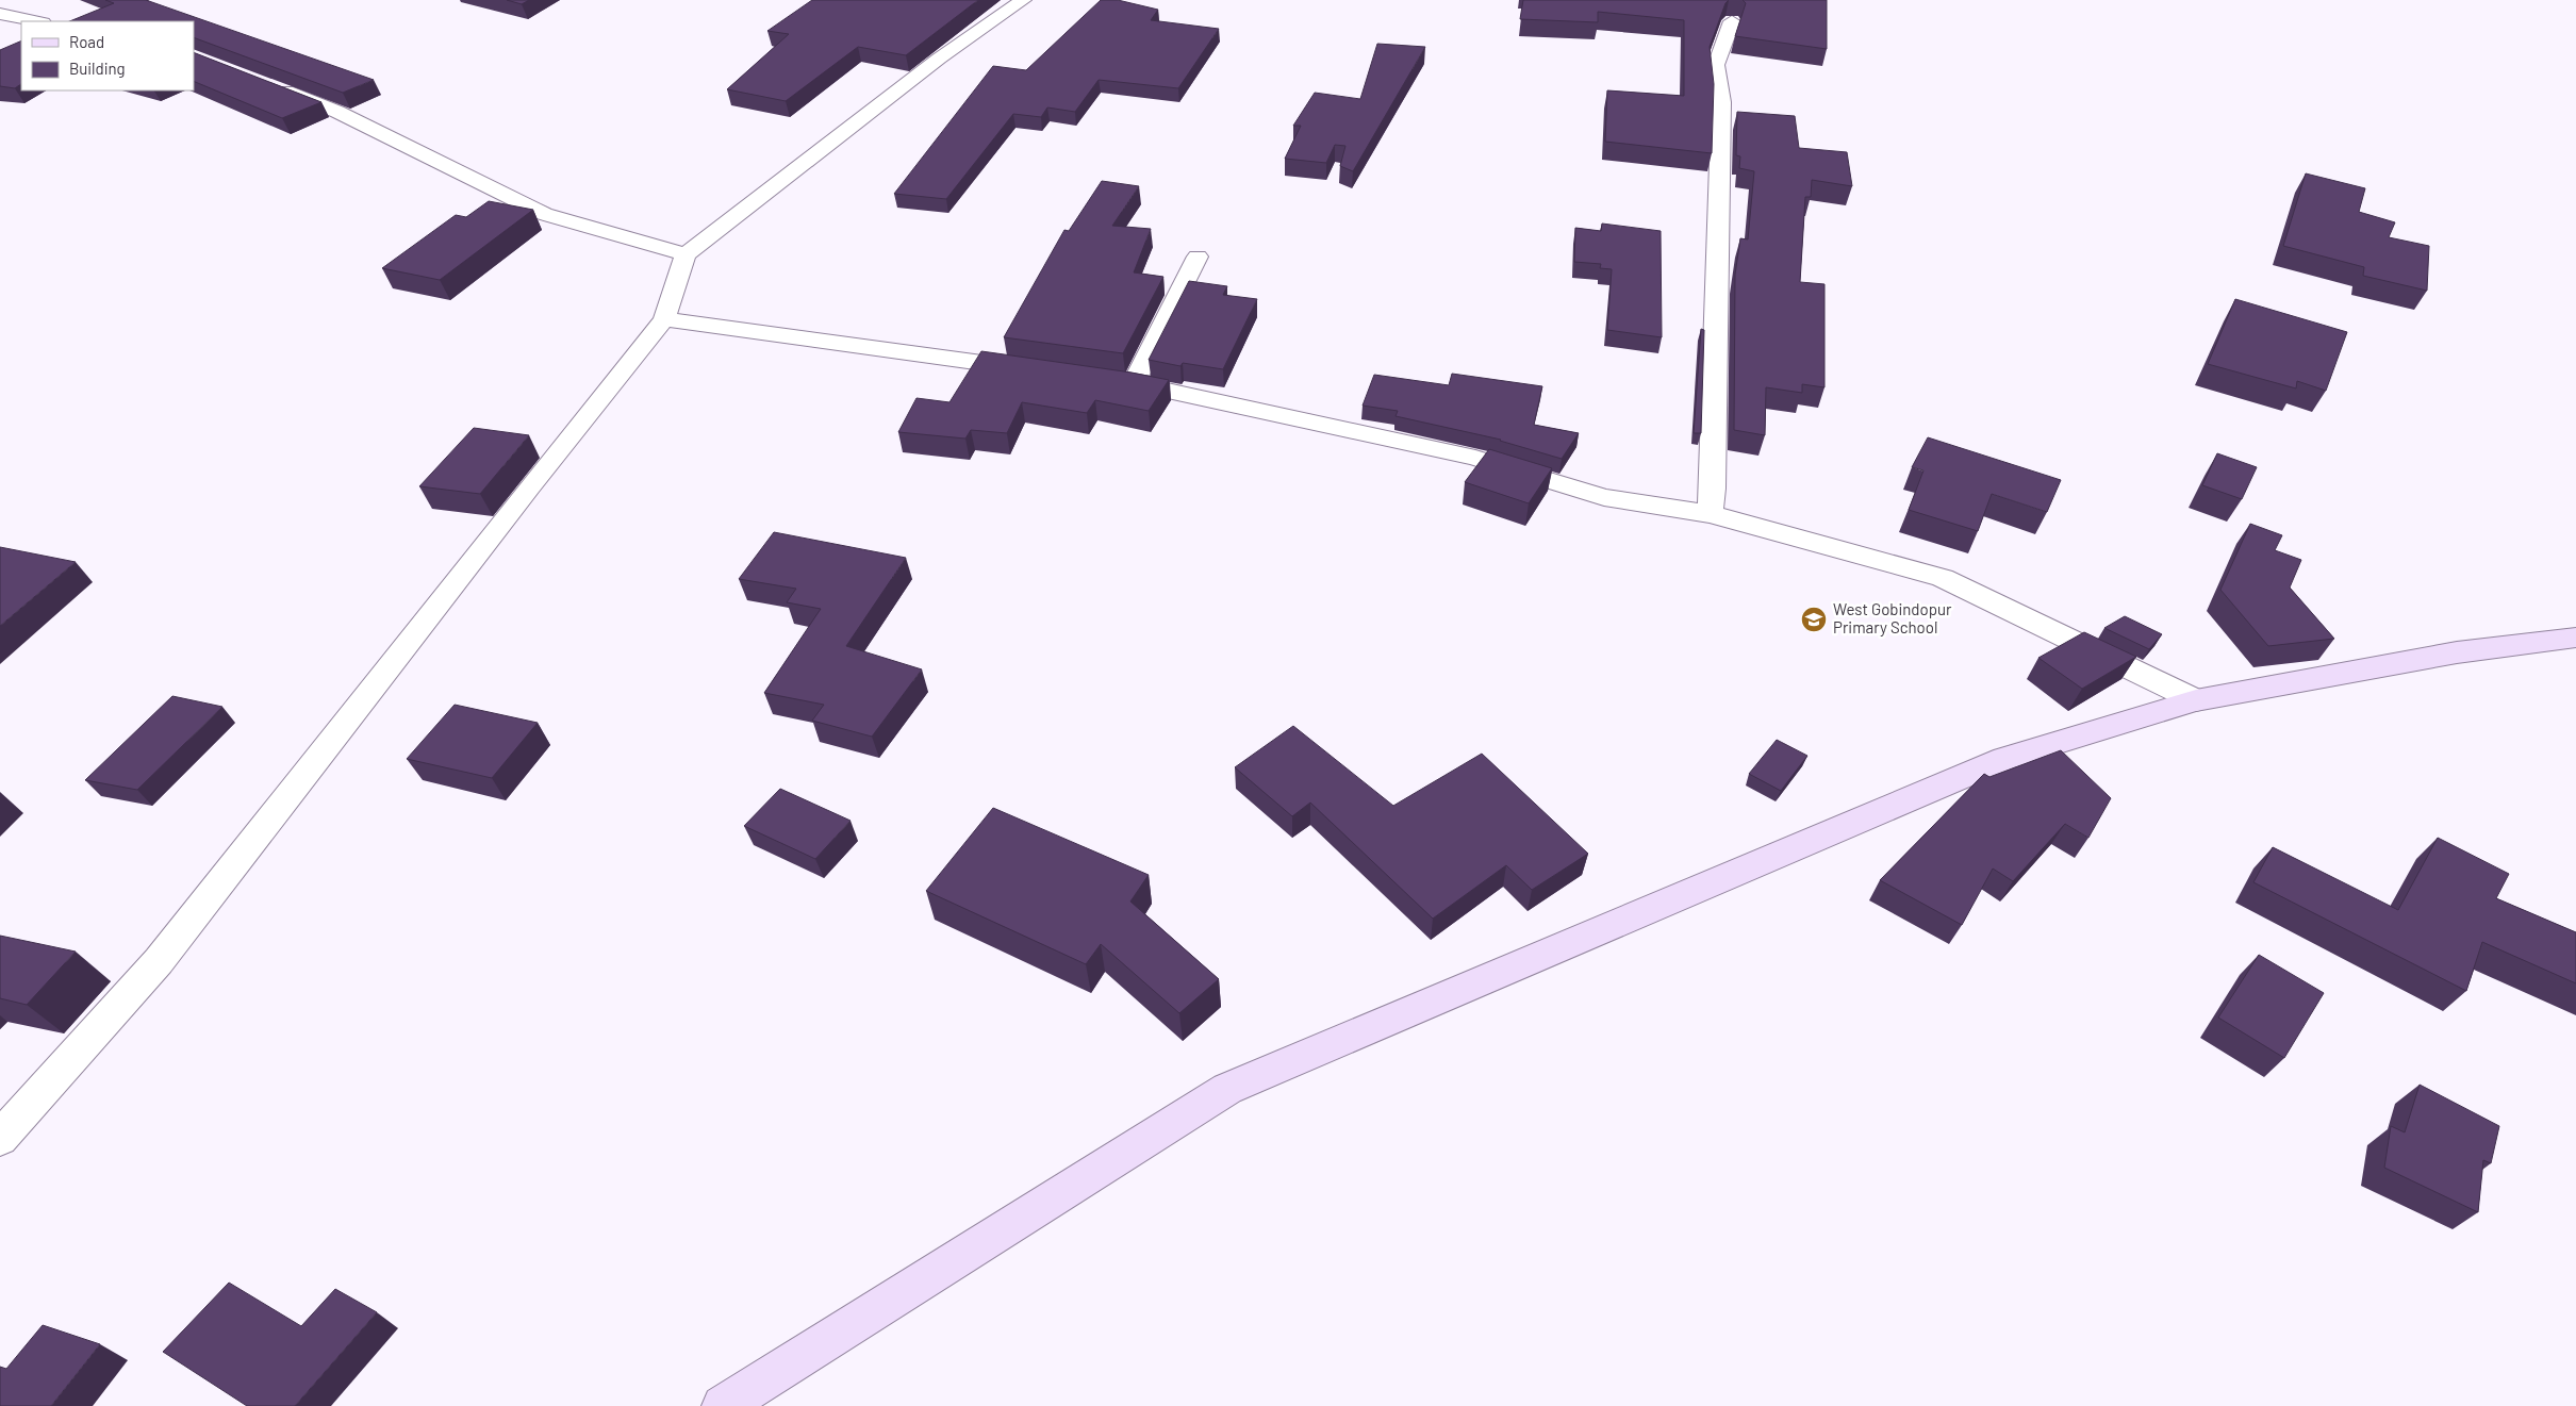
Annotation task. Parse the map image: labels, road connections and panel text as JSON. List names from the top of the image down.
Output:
{
  "places": {
    "school or university": ["West Gobindopur Primary School"]
  },
  "legend": ["Road", "Building"]
}
